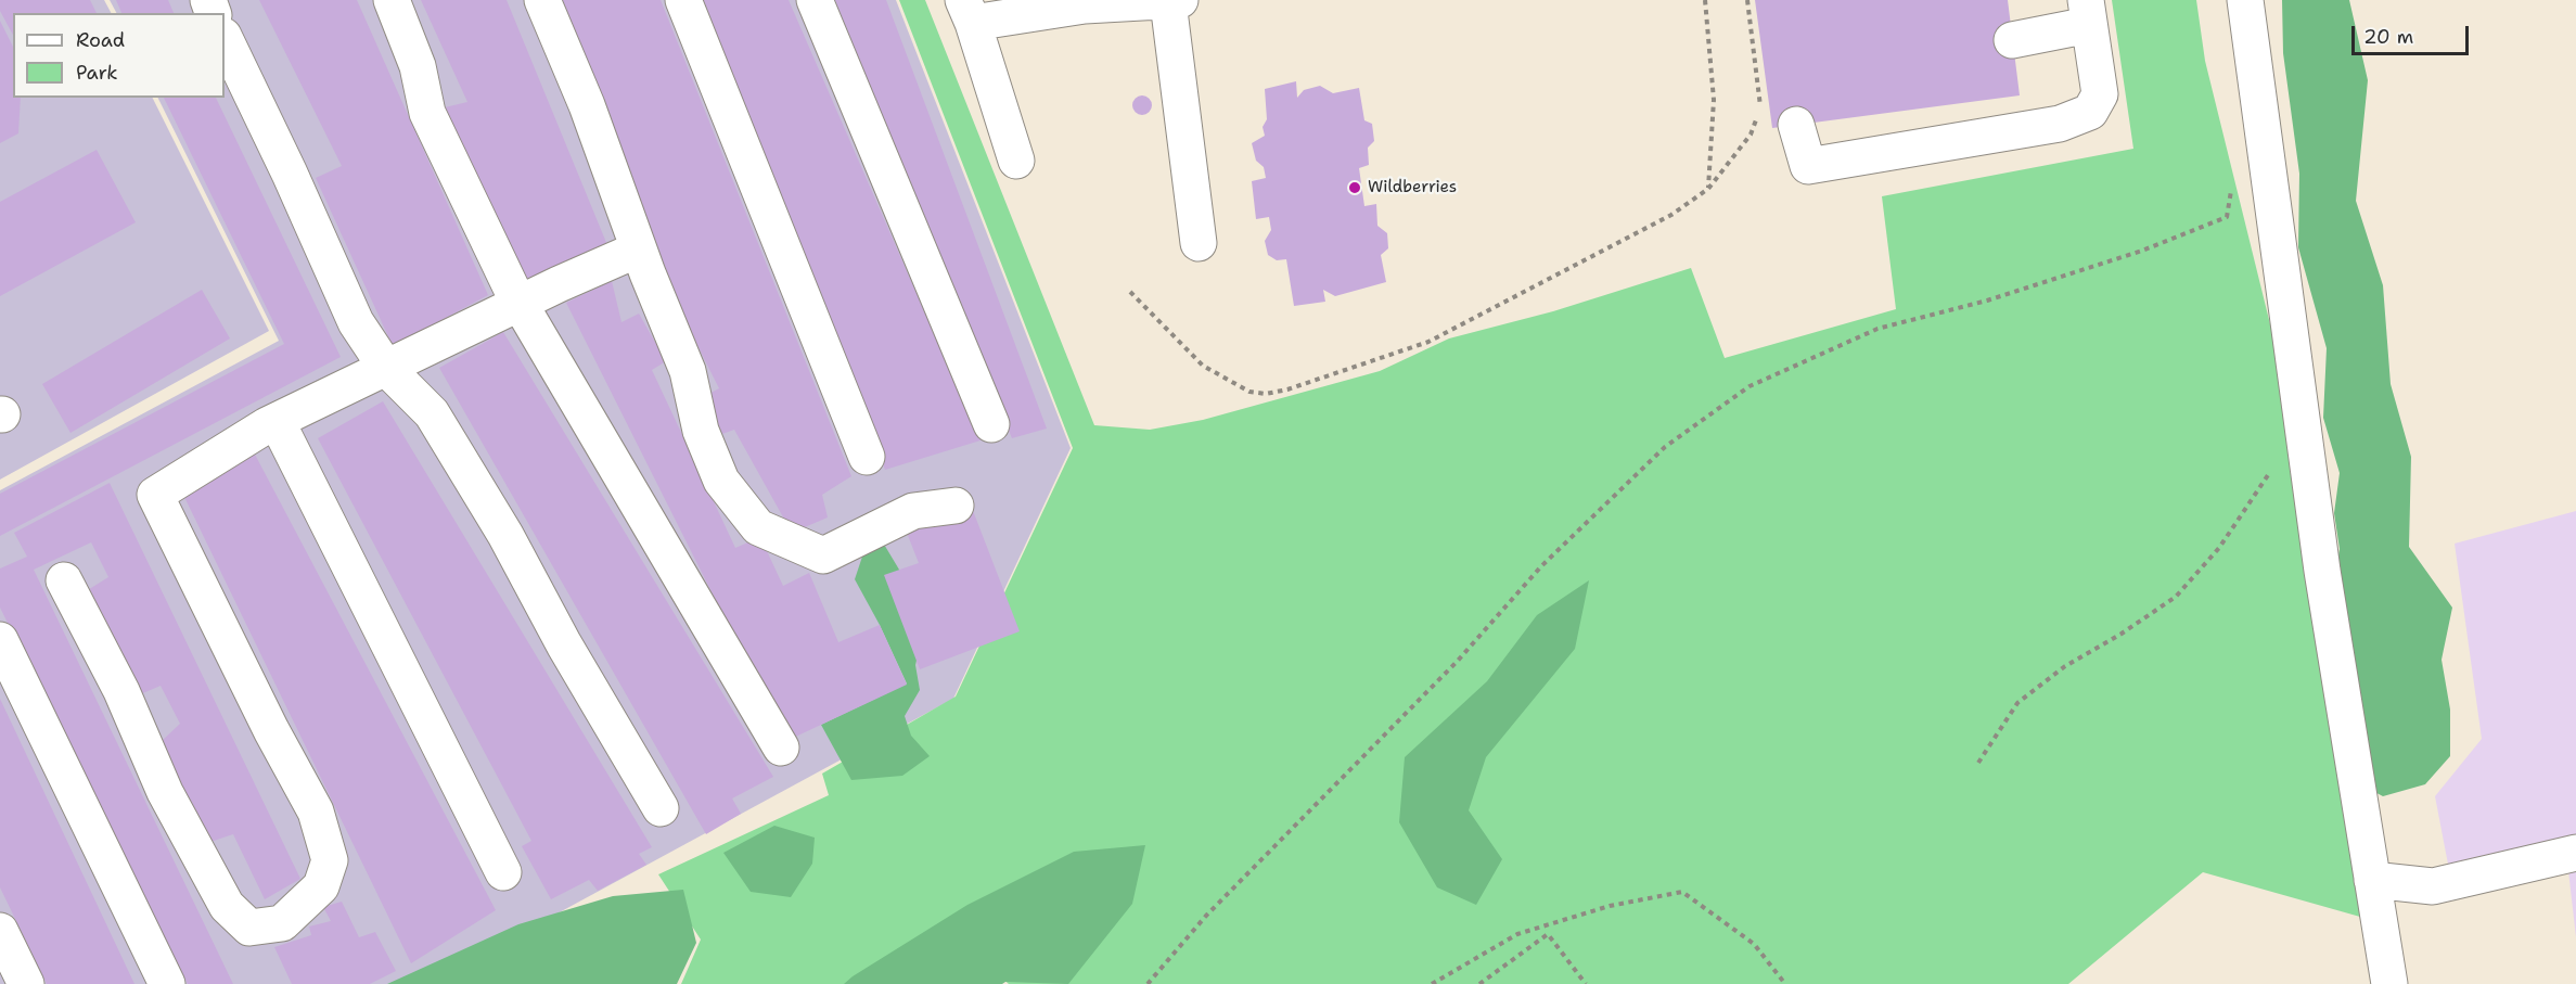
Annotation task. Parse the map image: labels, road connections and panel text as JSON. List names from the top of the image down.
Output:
{
  "places": ["Wildberries"],
  "legend": ["Road", "Park"],
  "scale_bar": "20 m"
}
